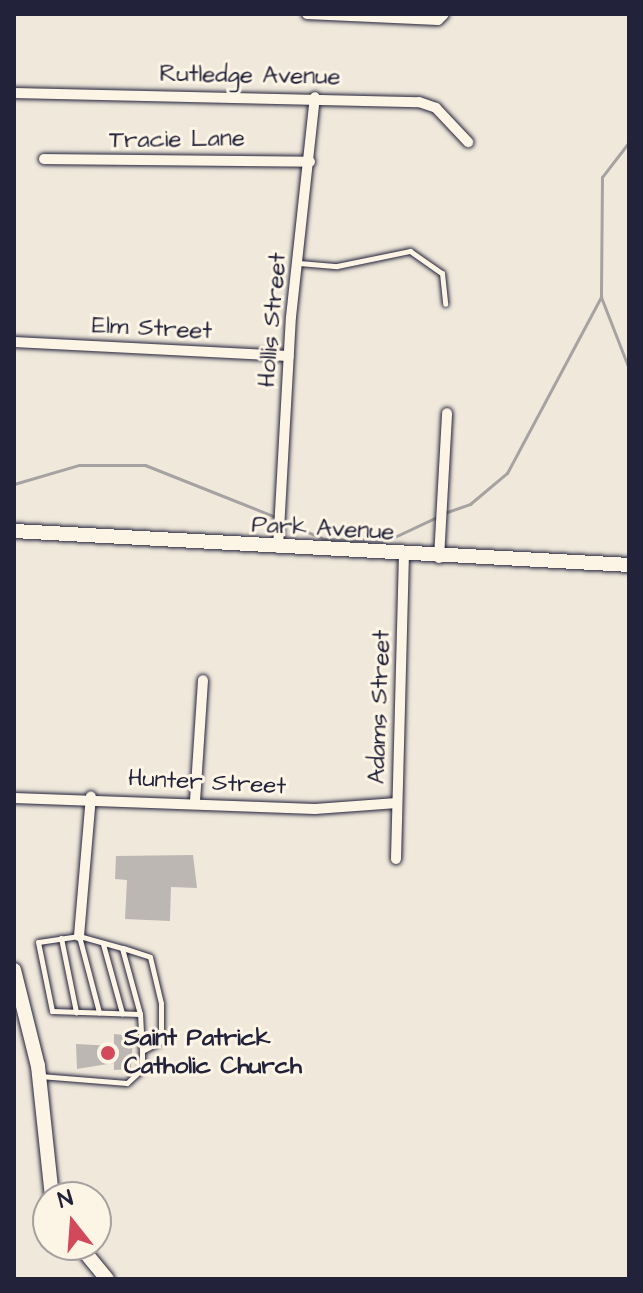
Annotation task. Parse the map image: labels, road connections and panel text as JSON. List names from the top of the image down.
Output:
{
  "streets": {
    "street": [
      "Rutledge Avenue",
      "Tracie Lane",
      "Hollis Street",
      "Elm Street",
      "Park Avenue",
      "Adams Street",
      "Hunter Street"
    ]
  },
  "crossings": [
    ["Rutledge Avenue", "Hollis Street"],
    ["Tracie Lane", "Hollis Street"],
    ["Hollis Street", "Elm Street"],
    ["Hollis Street", "Park Avenue"],
    ["Park Avenue", "Adams Street"],
    ["Adams Street", "Hunter Street"]
  ],
  "places": ["Saint Patrick Catholic Church"],
  "north": "top"
}
